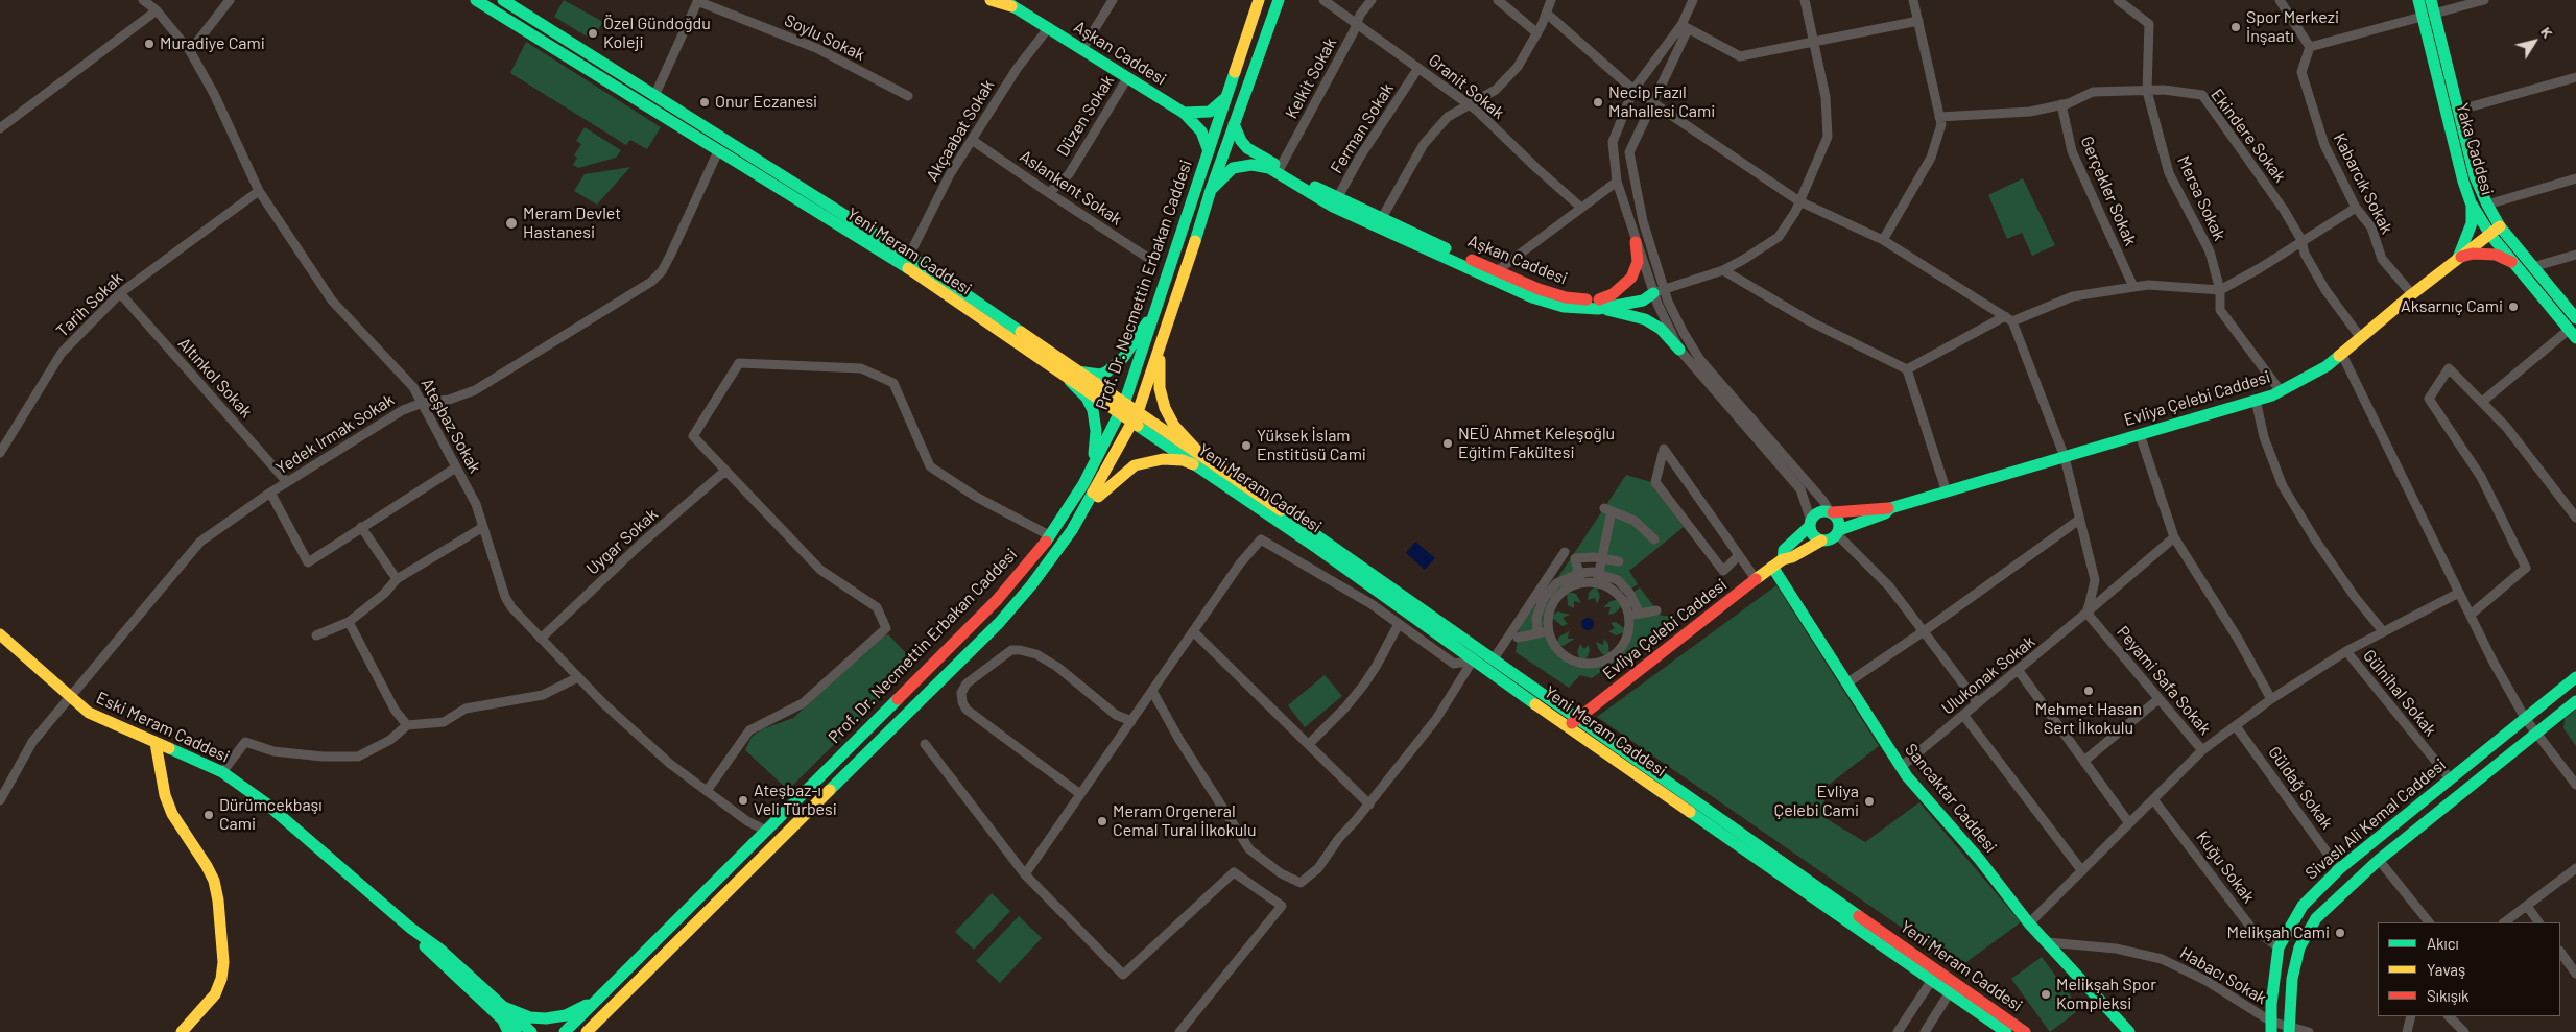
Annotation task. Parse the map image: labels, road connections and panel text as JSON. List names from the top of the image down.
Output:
{
  "streets": {
    "main road": [
      "Aşkan Caddesi",
      "Yaka Caddesi",
      "Yeni Meram Caddesi",
      "Prof. Dr. Necmettin Erbakan Caddesi",
      "Evliya Çelebi Caddesi",
      "Eski Meram Caddesi",
      "Sancaktar Caddesi",
      "Sivaslı Ali Kemal Caddesi"
    ],
    "street": [
      "Soylu Sokak",
      "Kelkit Sokak",
      "Granit Sokak",
      "Düzen Sokak",
      "Ferman Sokak",
      "Akçaabat Sokak",
      "Ekindere Sokak",
      "Kabarcık Sokak",
      "Aslankent Sokak",
      "Gerçekler Sokak",
      "Mersa Sokak",
      "Tarih Sokak",
      "Altınkol Sokak",
      "Ateşbaz Sokak",
      "Yedek Irmak Sokak",
      "Uygar Sokak",
      "Ulukonak Sokak",
      "Peyami Safa Sokak",
      "Gülnihal Sokak",
      "Güldağ Sokak",
      "Kuğu Sokak",
      "Habacı Sokak"
    ]
  },
  "crossings": [
    ["Aşkan Caddesi", "Kelkit Sokak"],
    ["Aşkan Caddesi", "Düzen Sokak"],
    ["Aşkan Caddesi", "Ferman Sokak"],
    ["Aşkan Caddesi", "Akçaabat Sokak"],
    ["Aşkan Caddesi", "Prof. Dr. Necmettin Erbakan Caddesi"],
    ["Kelkit Sokak", "Granit Sokak"],
    ["Granit Sokak", "Ferman Sokak"],
    ["Düzen Sokak", "Aslankent Sokak"],
    ["Akçaabat Sokak", "Aslankent Sokak"],
    ["Akçaabat Sokak", "Yeni Meram Caddesi"],
    ["Ekindere Sokak", "Gerçekler Sokak"],
    ["Ekindere Sokak", "Mersa Sokak"],
    ["Ekindere Sokak", "Evliya Çelebi Caddesi"],
    ["Yaka Caddesi", "Evliya Çelebi Caddesi"],
    ["Kabarcık Sokak", "Evliya Çelebi Caddesi"],
    ["Mersa Sokak", "Evliya Çelebi Caddesi"],
    ["Yeni Meram Caddesi", "Prof. Dr. Necmettin Erbakan Caddesi"],
    ["Yeni Meram Caddesi", "Evliya Çelebi Caddesi"],
    ["Yeni Meram Caddesi", "Yedek Irmak Sokak"],
    ["Prof. Dr. Necmettin Erbakan Caddesi", "Ateşbaz Sokak"],
    ["Tarih Sokak", "Altınkol Sokak"],
    ["Tarih Sokak", "Ateşbaz Sokak"],
    ["Altınkol Sokak", "Yedek Irmak Sokak"],
    ["Evliya Çelebi Caddesi", "Sancaktar Caddesi"],
    ["Ateşbaz Sokak", "Yedek Irmak Sokak"],
    ["Ateşbaz Sokak", "Uygar Sokak"],
    ["Yedek Irmak Sokak", "Eski Meram Caddesi"],
    ["Ulukonak Sokak", "Peyami Safa Sokak"],
    ["Ulukonak Sokak", "Sancaktar Caddesi"],
    ["Peyami Safa Sokak", "Gülnihal Sokak"],
    ["Peyami Safa Sokak", "Güldağ Sokak"],
    ["Gülnihal Sokak", "Sivaslı Ali Kemal Caddesi"],
    ["Güldağ Sokak", "Sivaslı Ali Kemal Caddesi"],
    ["Sancaktar Caddesi", "Habacı Sokak"],
    ["Sivaslı Ali Kemal Caddesi", "Kuğu Sokak"],
    ["Sivaslı Ali Kemal Caddesi", "Habacı Sokak"]
  ],
  "places": [
    "Spor Merkezi İnşaatı",
    "Özel Gündoğdu Koleji",
    "Muradiye Cami",
    "Onur Eczanesi",
    "Necip Fazıl Mahallesi Cami",
    "Meram Devlet Hastanesi",
    "Aksarnıç Cami",
    "NEÜ Ahmet Keleşoğlu Eğitim Fakültesi",
    "Yüksek İslam Enstitüsü Cami",
    "Mehmet Hasan Sert İlkokulu",
    "Ateşbaz-ı Veli Türbesi",
    "Evliya Çelebi Cami",
    "Dürümcekbaşı Cami",
    "Meram Orgeneral Cemal Tural İlkokulu",
    "Melikşah Cami",
    "Melikşah Spor Kompleksi"
  ],
  "legend": ["Akıcı", "Yavaş", "Sıkışık"],
  "north": "top right"
}
